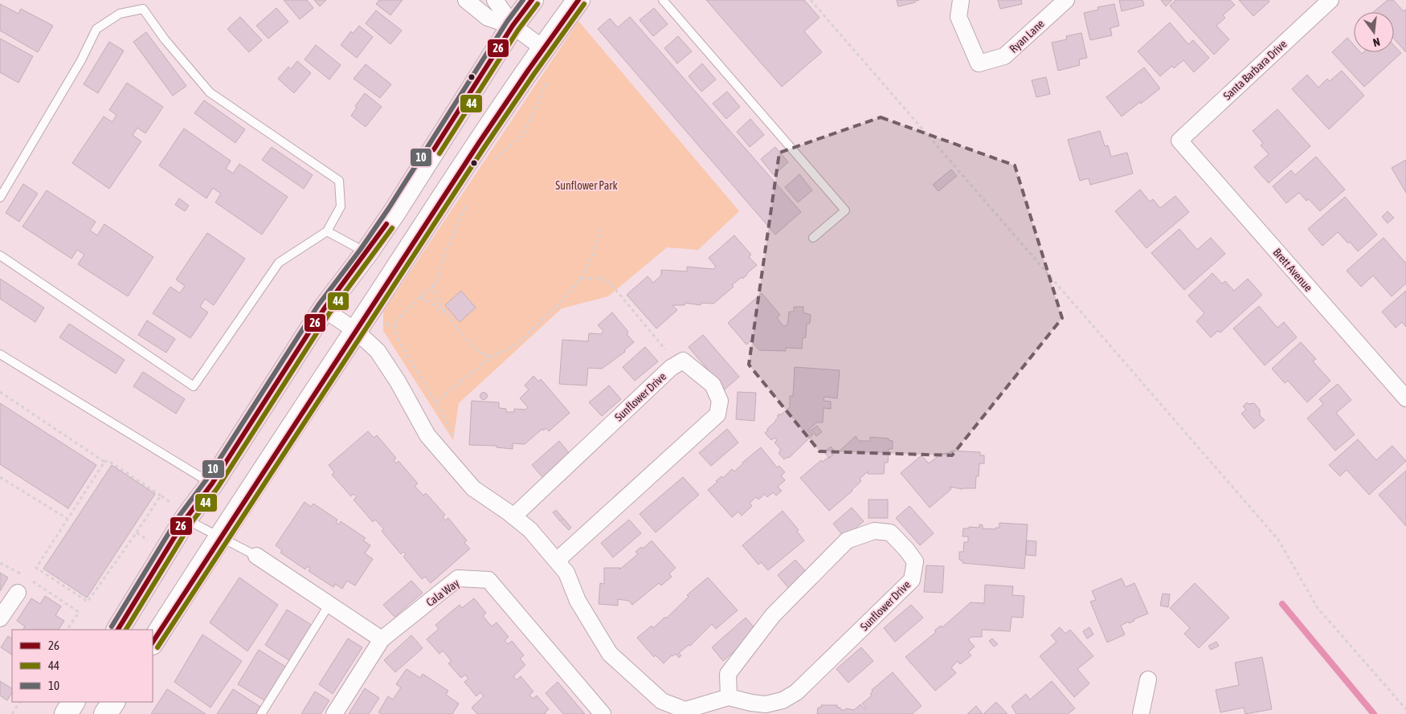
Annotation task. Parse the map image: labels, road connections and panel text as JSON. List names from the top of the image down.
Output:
{
  "streets": {
    "street": [
      "Ryan Lane",
      "Santa Barbara Drive",
      "Brett Avenue",
      "Sunflower Drive",
      "Cala Way"
    ]
  },
  "crossings": [
    ["Santa Barbara Drive", "Brett Avenue"]
  ],
  "parks": ["Sunflower Park"],
  "lines": ["transit line 26", "transit line 10", "transit line 44"],
  "legend": ["26", "44", "10"],
  "north": "bottom"
}
